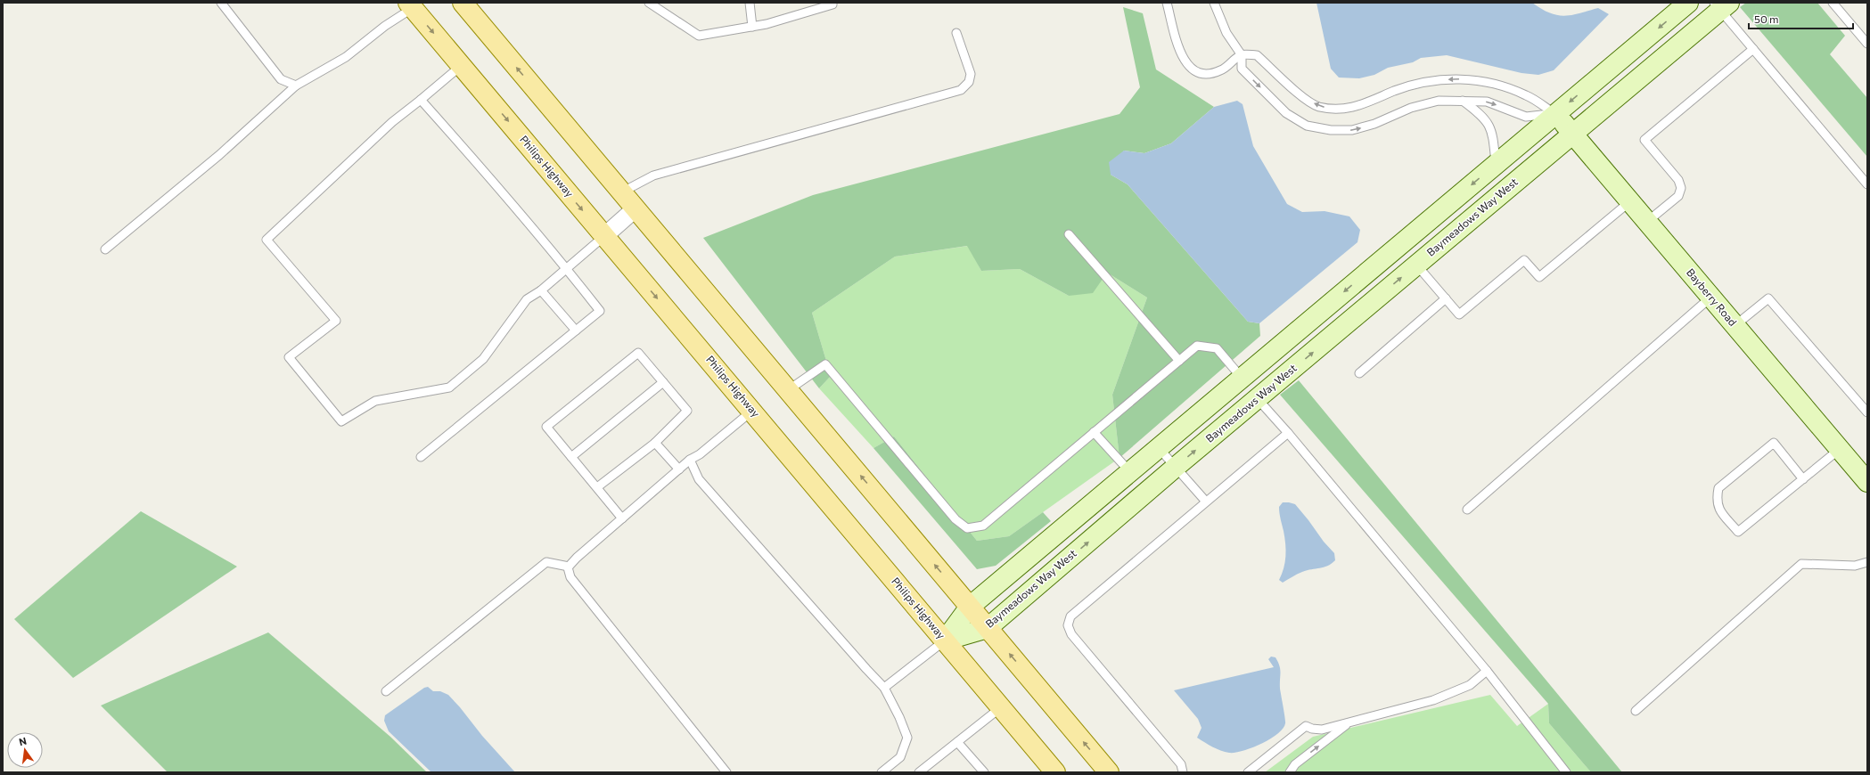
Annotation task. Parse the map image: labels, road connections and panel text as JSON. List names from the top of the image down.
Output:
{
  "streets": {
    "main road": ["Philips Highway"],
    "street": ["Baymeadows Way West", "Bayberry Road"]
  },
  "crossings": [
    ["Philips Highway", "Baymeadows Way West"],
    ["Baymeadows Way West", "Bayberry Road"]
  ],
  "scale_bar": "50 m",
  "north": "top"
}
